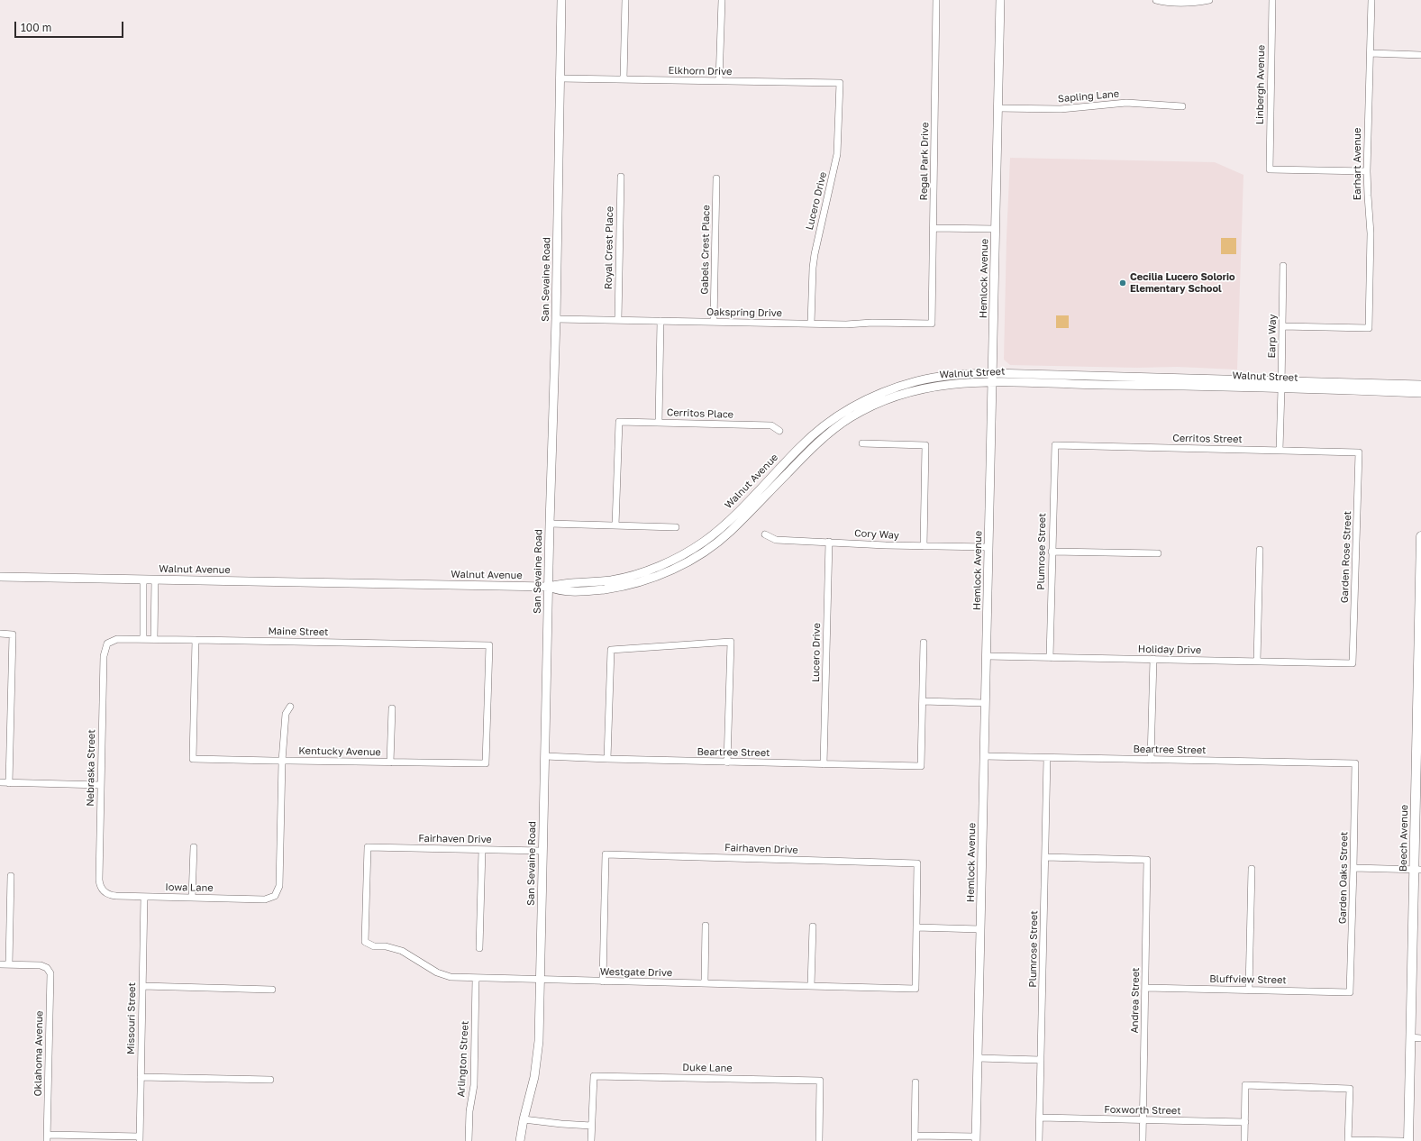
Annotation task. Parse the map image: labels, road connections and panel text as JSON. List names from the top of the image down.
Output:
{
  "streets": {
    "main road": ["Beech Avenue"],
    "street": [
      "Elkhorn Drive",
      "Linbergh Avenue",
      "Sapling Lane",
      "Regal Park Drive",
      "Earhart Avenue",
      "Lucero Drive",
      "Royal Crest Place",
      "Gabels Crest Place",
      "Hemlock Avenue",
      "San Sevaine Road",
      "Oakspring Drive",
      "Earp Way",
      "Walnut Street",
      "Cerritos Place",
      "Cerritos Street",
      "Walnut Avenue",
      "Cory Way",
      "Plumrose Street",
      "Garden Rose Street",
      "Maine Street",
      "Holiday Drive",
      "Beartree Street",
      "Kentucky Avenue",
      "Nebraska Street",
      "Fairhaven Drive",
      "Garden Oaks Street",
      "Iowa Lane",
      "Westgate Drive",
      "Bluffview Street",
      "Andrea Street",
      "Missouri Street",
      "Oklahoma Avenue",
      "Arlington Street",
      "Duke Lane",
      "Foxworth Street"
    ]
  },
  "crossings": [
    ["Elkhorn Drive", "Lucero Drive"],
    ["Elkhorn Drive", "San Sevaine Road"],
    ["Linbergh Avenue", "Earhart Avenue"],
    ["Sapling Lane", "Hemlock Avenue"],
    ["Regal Park Drive", "Oakspring Drive"],
    ["Earhart Avenue", "Earp Way"],
    ["Lucero Drive", "Oakspring Drive"],
    ["Lucero Drive", "Cory Way"],
    ["Lucero Drive", "Beartree Street"],
    ["Royal Crest Place", "Oakspring Drive"],
    ["Gabels Crest Place", "Oakspring Drive"],
    ["Hemlock Avenue", "Walnut Street"],
    ["Hemlock Avenue", "Walnut Avenue"],
    ["Hemlock Avenue", "Cory Way"],
    ["Hemlock Avenue", "Holiday Drive"],
    ["Hemlock Avenue", "Beartree Street"],
    ["San Sevaine Road", "Oakspring Drive"],
    ["San Sevaine Road", "Walnut Street"],
    ["San Sevaine Road", "Walnut Avenue"],
    ["San Sevaine Road", "Beartree Street"],
    ["San Sevaine Road", "Fairhaven Drive"],
    ["San Sevaine Road", "Westgate Drive"],
    ["Earp Way", "Walnut Street"],
    ["Earp Way", "Cerritos Street"],
    ["Walnut Street", "Walnut Avenue"],
    ["Cerritos Street", "Plumrose Street"],
    ["Cerritos Street", "Garden Rose Street"],
    ["Plumrose Street", "Holiday Drive"],
    ["Plumrose Street", "Beartree Street"],
    ["Plumrose Street", "Andrea Street"],
    ["Plumrose Street", "Foxworth Street"],
    ["Garden Rose Street", "Holiday Drive"],
    ["Maine Street", "Kentucky Avenue"],
    ["Maine Street", "Nebraska Street"],
    ["Beartree Street", "Garden Oaks Street"],
    ["Kentucky Avenue", "Iowa Lane"],
    ["Nebraska Street", "Iowa Lane"],
    ["Fairhaven Drive", "Westgate Drive"],
    ["Garden Oaks Street", "Bluffview Street"],
    ["Iowa Lane", "Missouri Street"],
    ["Westgate Drive", "Arlington Street"],
    ["Bluffview Street", "Andrea Street"],
    ["Andrea Street", "Foxworth Street"]
  ],
  "places": ["Cecilia Lucero Solorio Elementary School"],
  "scale_bar": "100 m"
}
